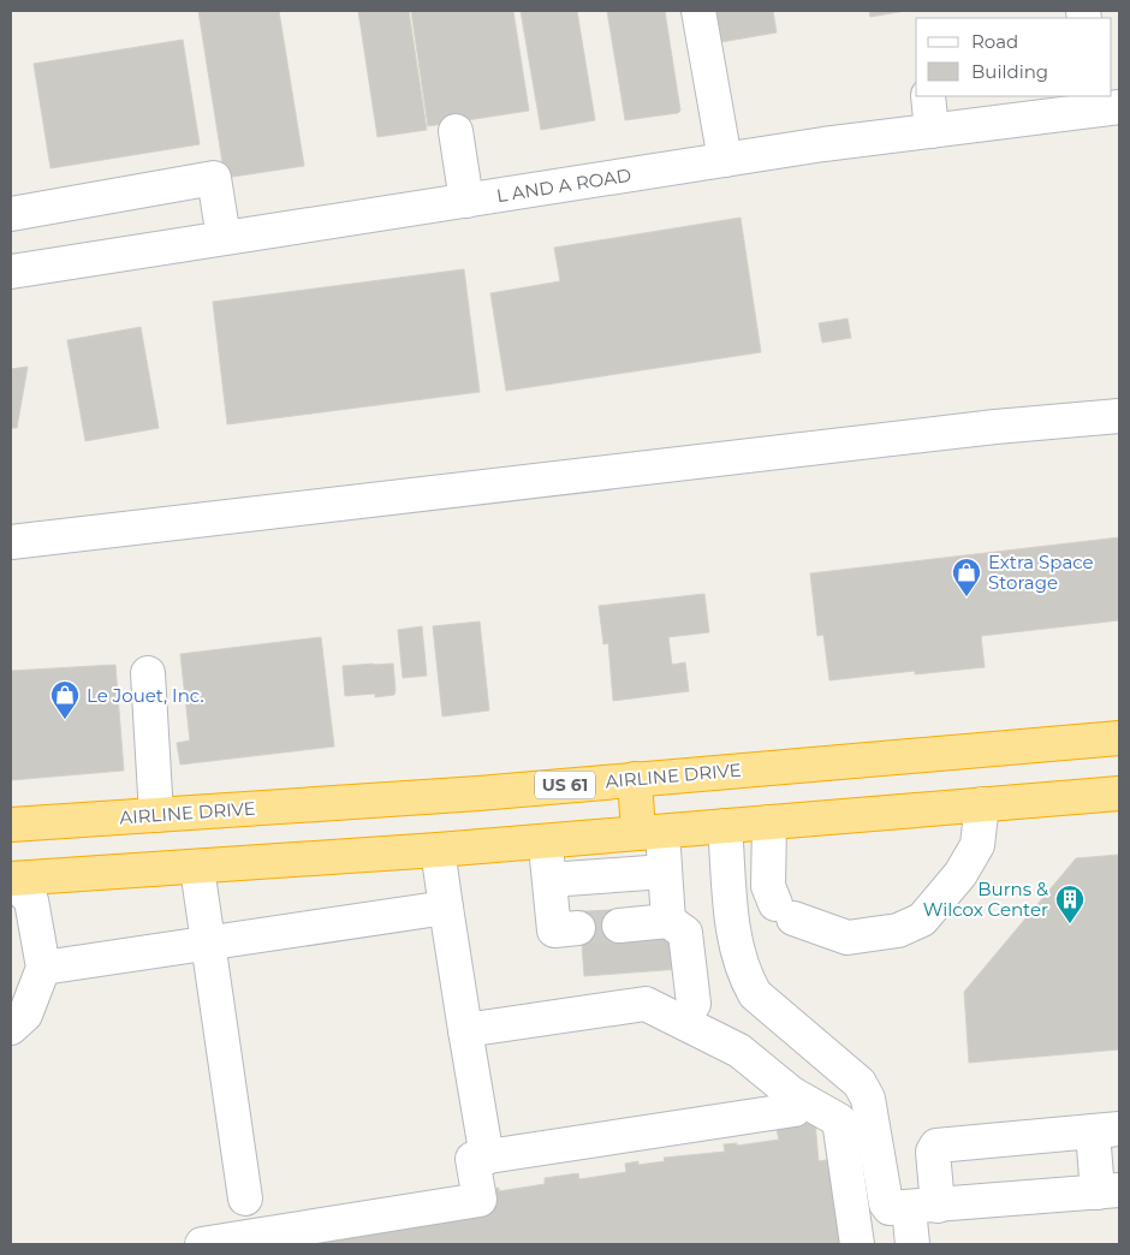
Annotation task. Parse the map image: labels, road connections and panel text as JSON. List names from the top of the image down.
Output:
{
  "streets": {
    "highway": ["AIRLINE DRIVE", "US 61"],
    "street": ["L AND A ROAD"]
  },
  "places": {
    "shop": ["Extra Space Storage", "Le Jouet, Inc."],
    "building": ["Burns & Wilcox Center"]
  },
  "legend": ["Road", "Building"]
}
